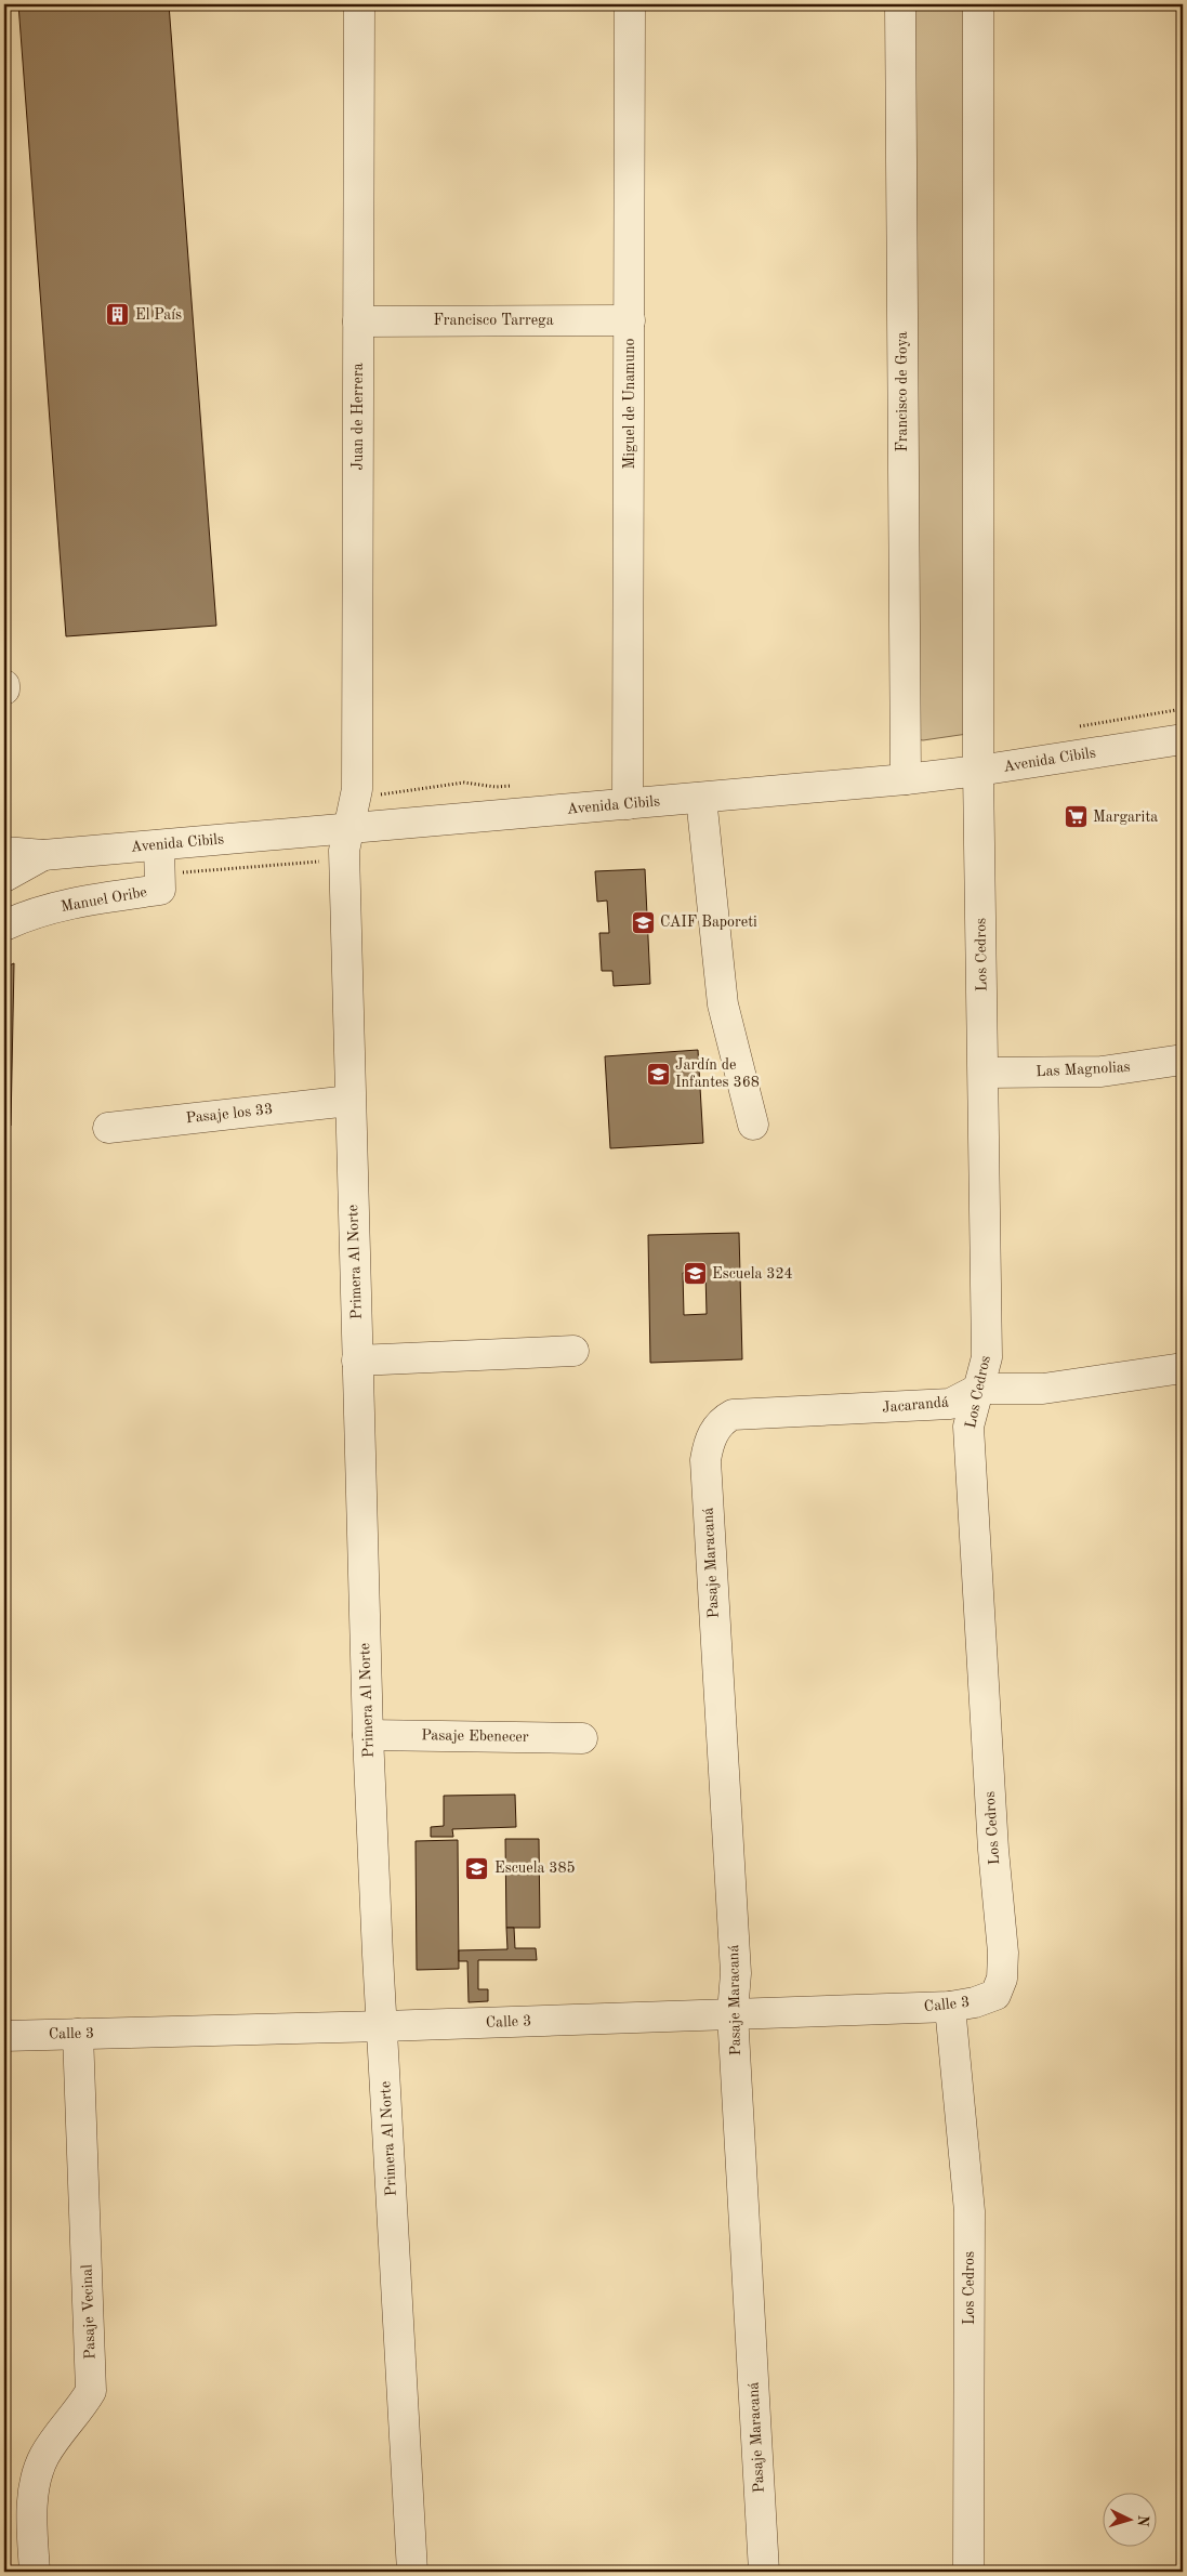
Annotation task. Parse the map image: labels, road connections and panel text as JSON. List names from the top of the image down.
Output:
{
  "streets": {
    "street": [
      "Francisco Tarrega",
      "Francisco de Goya",
      "Miguel de Unamuno",
      "Juan de Herrera",
      "Avenida Cibils",
      "Manuel Oribe",
      "Los Cedros",
      "Las Magnolias",
      "Pasaje los 33",
      "Primera Al Norte",
      "Jacarandá",
      "Pasaje Maracaná",
      "Pasaje Ebenecer",
      "Calle 3",
      "Pasaje Vecinal"
    ]
  },
  "crossings": [
    ["Francisco Tarrega", "Miguel de Unamuno"],
    ["Francisco Tarrega", "Juan de Herrera"],
    ["Francisco de Goya", "Avenida Cibils"],
    ["Miguel de Unamuno", "Avenida Cibils"],
    ["Juan de Herrera", "Avenida Cibils"],
    ["Juan de Herrera", "Primera Al Norte"],
    ["Avenida Cibils", "Manuel Oribe"],
    ["Avenida Cibils", "Los Cedros"],
    ["Avenida Cibils", "Primera Al Norte"],
    ["Los Cedros", "Las Magnolias"],
    ["Los Cedros", "Jacarandá"],
    ["Los Cedros", "Calle 3"],
    ["Pasaje los 33", "Primera Al Norte"],
    ["Primera Al Norte", "Pasaje Ebenecer"],
    ["Primera Al Norte", "Calle 3"],
    ["Jacarandá", "Pasaje Maracaná"],
    ["Pasaje Maracaná", "Calle 3"],
    ["Calle 3", "Pasaje Vecinal"]
  ],
  "places": {
    "building": ["El País"],
    "supermarket": ["Margarita"],
    "school or university": [
      "CAIF Baporeti",
      "Jardín de Infantes 368",
      "Escuela 324",
      "Escuela 385"
    ]
  },
  "north": "right"
}
